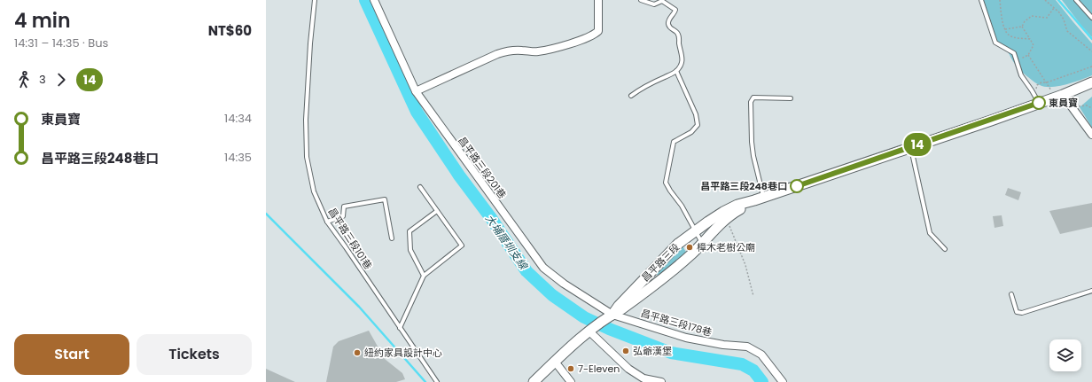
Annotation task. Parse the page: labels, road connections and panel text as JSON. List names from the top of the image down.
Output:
{
  "streets": {
    "street": ["昌平路三段201巷", "昌平路三段", "昌平路三段178巷"],
    "lane": ["昌平路三段101巷"]
  },
  "crossings": [
    ["昌平路三段201巷", "昌平路三段"],
    ["昌平路三段201巷", "昌平路三段178巷"],
    ["昌平路三段", "昌平路三段178巷"]
  ],
  "water": ["大埔厝圳支線"],
  "places": [
    "東員寶",
    "昌平路三段248巷口",
    "樟木老樹公廟",
    "弘爺漢堡",
    "紐約家具設計中心",
    "7-Eleven"
  ],
  "lines": ["bus line 14"],
  "page": {
    "heading": ["4 min", "14:31 – 14:35 · Bus", "NT$60"],
    "on_map": "14",
    "legs": ["3", "14"],
    "list": [
      {
        "name": "東員寶",
        "value": "14:34"
      },
      {
        "name": "昌平路三段248巷口",
        "value": "14:35"
      }
    ],
    "buttons": ["Start", "Tickets"]
  }
}
